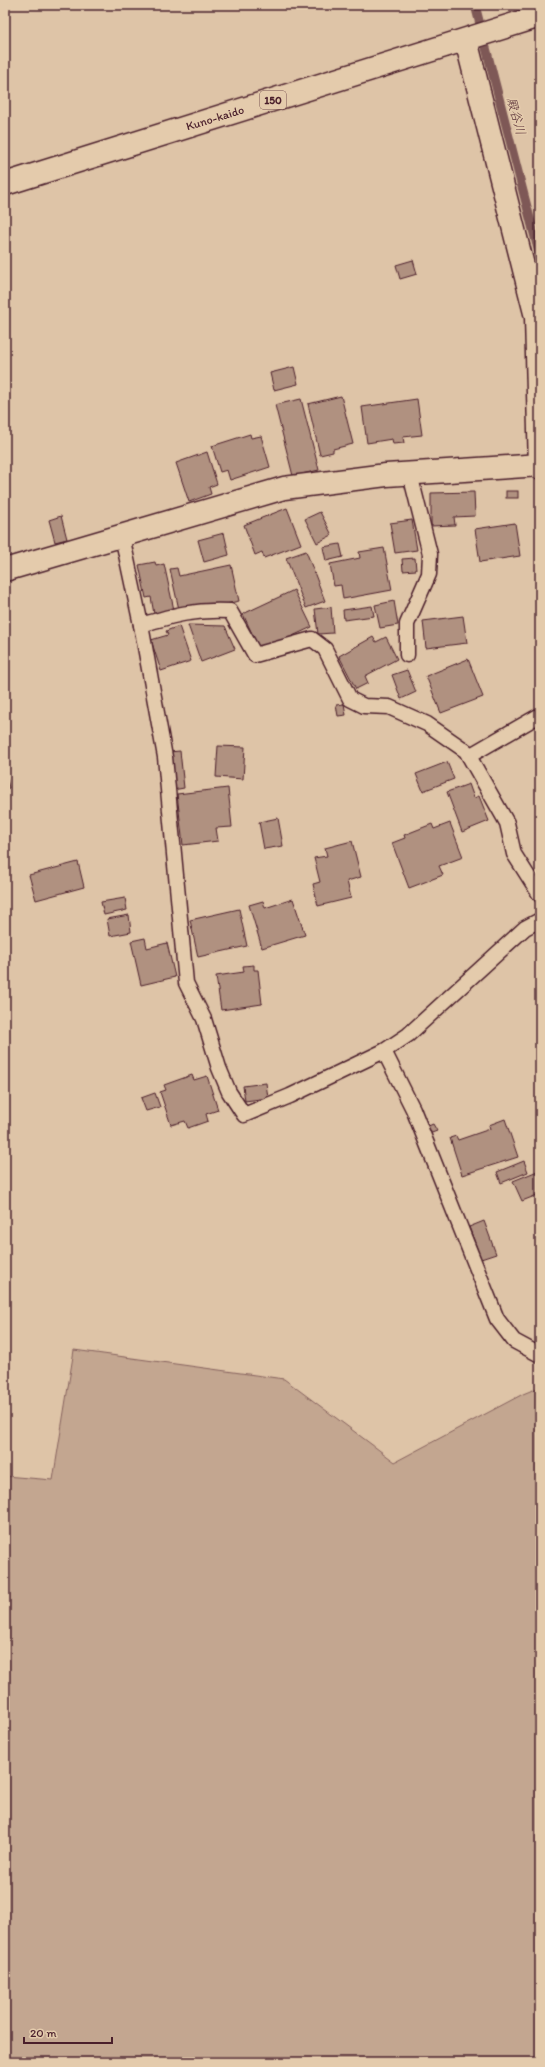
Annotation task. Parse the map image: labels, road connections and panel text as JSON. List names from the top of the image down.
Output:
{
  "streets": {
    "main road": ["150", "Kuno-kaido"]
  },
  "water": ["殿谷川"],
  "scale_bar": "20 m"
}
